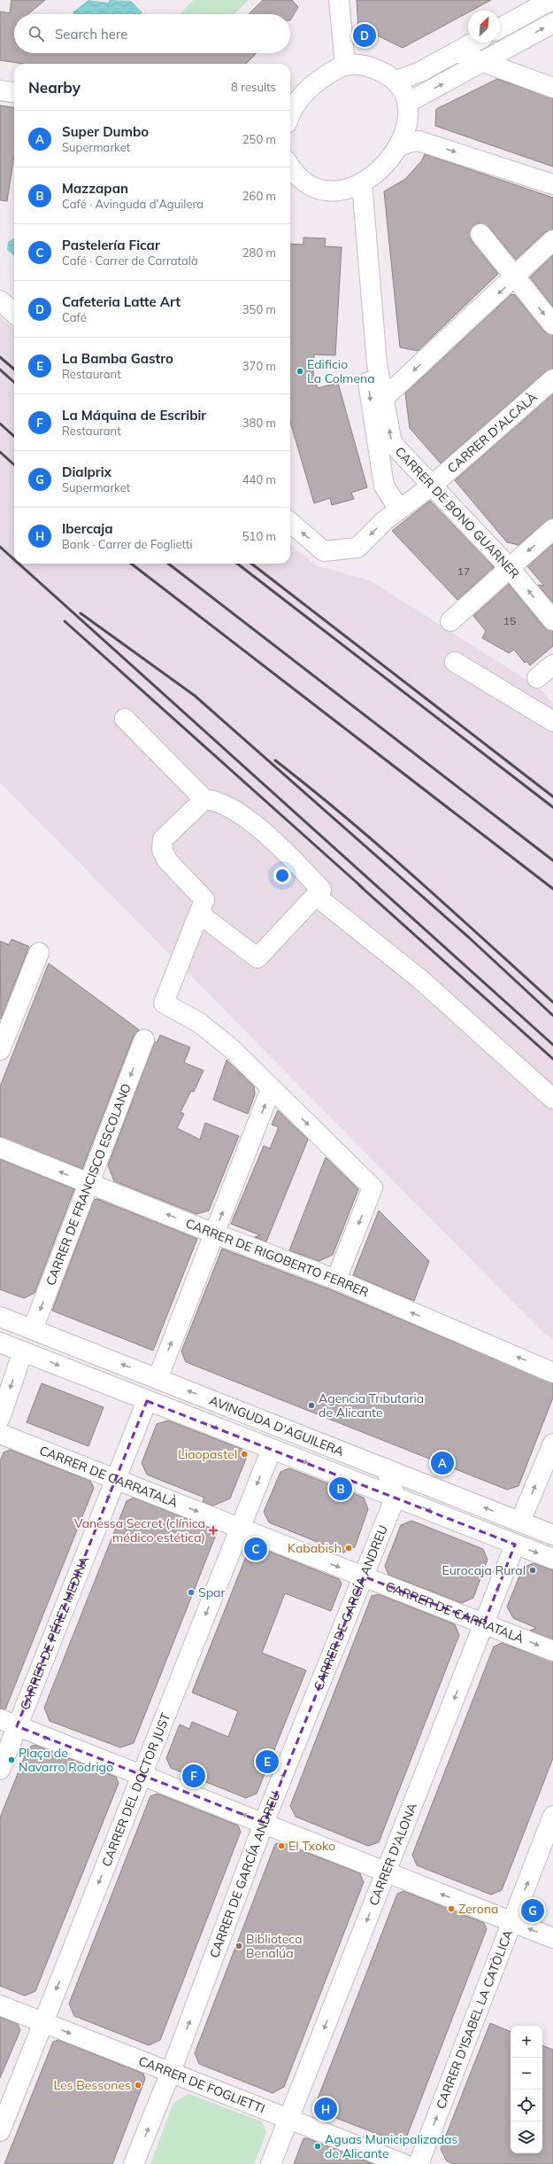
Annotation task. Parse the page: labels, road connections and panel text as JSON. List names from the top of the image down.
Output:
{
  "streets": {
    "street": [
      "CARRER D'ALCALÀ",
      "CARRER DE BONO GUARNER",
      "CARRER DE FRANCISCO ESCOLANO",
      "CARRER DE RIGOBERTO FERRER",
      "AVINGUDA D'AGUILERA",
      "CARRER DE CARRATALÀ",
      "CARRER DE GARCÍA ANDREU",
      "CARRER DE PÉREZ MEDINA",
      "CARRER DEL DOCTOR JUST",
      "CARRER D'ALONA",
      "CARRER D'ISABEL LA CATÒLICA",
      "CARRER DE FOGLIETTI"
    ]
  },
  "crossings": [
    ["CARRER D'ALCALÀ", "CARRER DE BONO GUARNER"],
    ["CARRER DE FRANCISCO ESCOLANO", "CARRER DE RIGOBERTO FERRER"],
    ["CARRER DE FRANCISCO ESCOLANO", "AVINGUDA D'AGUILERA"],
    ["AVINGUDA D'AGUILERA", "CARRER DE GARCÍA ANDREU"],
    ["AVINGUDA D'AGUILERA", "CARRER DE PÉREZ MEDINA"],
    ["AVINGUDA D'AGUILERA", "CARRER DEL DOCTOR JUST"],
    ["AVINGUDA D'AGUILERA", "CARRER D'ALONA"],
    ["CARRER DE CARRATALÀ", "CARRER DE GARCÍA ANDREU"],
    ["CARRER DE CARRATALÀ", "CARRER DE PÉREZ MEDINA"],
    ["CARRER DE CARRATALÀ", "CARRER DEL DOCTOR JUST"],
    ["CARRER DE CARRATALÀ", "CARRER D'ALONA"],
    ["CARRER DE GARCÍA ANDREU", "CARRER DE FOGLIETTI"],
    ["CARRER DEL DOCTOR JUST", "CARRER DE FOGLIETTI"],
    ["CARRER D'ALONA", "CARRER DE FOGLIETTI"]
  ],
  "one_way": [
    "CARRER DE RIGOBERTO FERRER",
    "CARRER DE CARRATALÀ",
    "CARRER DE GARCÍA ANDREU",
    "CARRER DE PÉREZ MEDINA",
    "CARRER DEL DOCTOR JUST",
    "CARRER D'ALONA",
    "CARRER D'ISABEL LA CATÒLICA"
  ],
  "places": {
    "other": [
      "Edificio La Colmena",
      "Agencia Tributaria de Alicante",
      "Liaopastel",
      "Kababish",
      "Eurocaja Rural",
      "Spar",
      "Plaça de Navarro Rodrigo",
      "El Txoko",
      "Zerona",
      "Biblioteca Benalúa",
      "Les Bessones",
      "Aguas Municipalizadas de Alicante"
    ],
    "health": ["Vanessa Secret (clínica médico estética)"]
  },
  "house_numbers": ["17", "15"],
  "north": "top right",
  "page": {
    "search": "Search here",
    "pins": [
      "D",
      "A",
      "B",
      "C",
      "E",
      "F",
      "G",
      "H"
    ],
    "heading": ["Nearby", "8 results"],
    "list": [
      {
        "mark": "A",
        "name": "Super Dumbo",
        "note": "Supermarket",
        "value": "250 m"
      },
      {
        "mark": "B",
        "name": "Mazzapan",
        "note": "Café · Avinguda d'Aguilera",
        "value": "260 m"
      },
      {
        "mark": "C",
        "name": "Pastelería Ficar",
        "note": "Café · Carrer de Carratalà",
        "value": "280 m"
      },
      {
        "mark": "D",
        "name": "Cafeteria Latte Art",
        "note": "Café",
        "value": "350 m"
      },
      {
        "mark": "E",
        "name": "La Bamba Gastro",
        "note": "Restaurant",
        "value": "370 m"
      },
      {
        "mark": "F",
        "name": "La Máquina de Escribir",
        "note": "Restaurant",
        "value": "380 m"
      },
      {
        "mark": "G",
        "name": "Dialprix",
        "note": "Supermarket",
        "value": "440 m"
      },
      {
        "mark": "H",
        "name": "Ibercaja",
        "note": "Bank · Carrer de Foglietti",
        "value": "510 m"
      }
    ],
    "map_buttons": ["+", "−"]
  }
}
